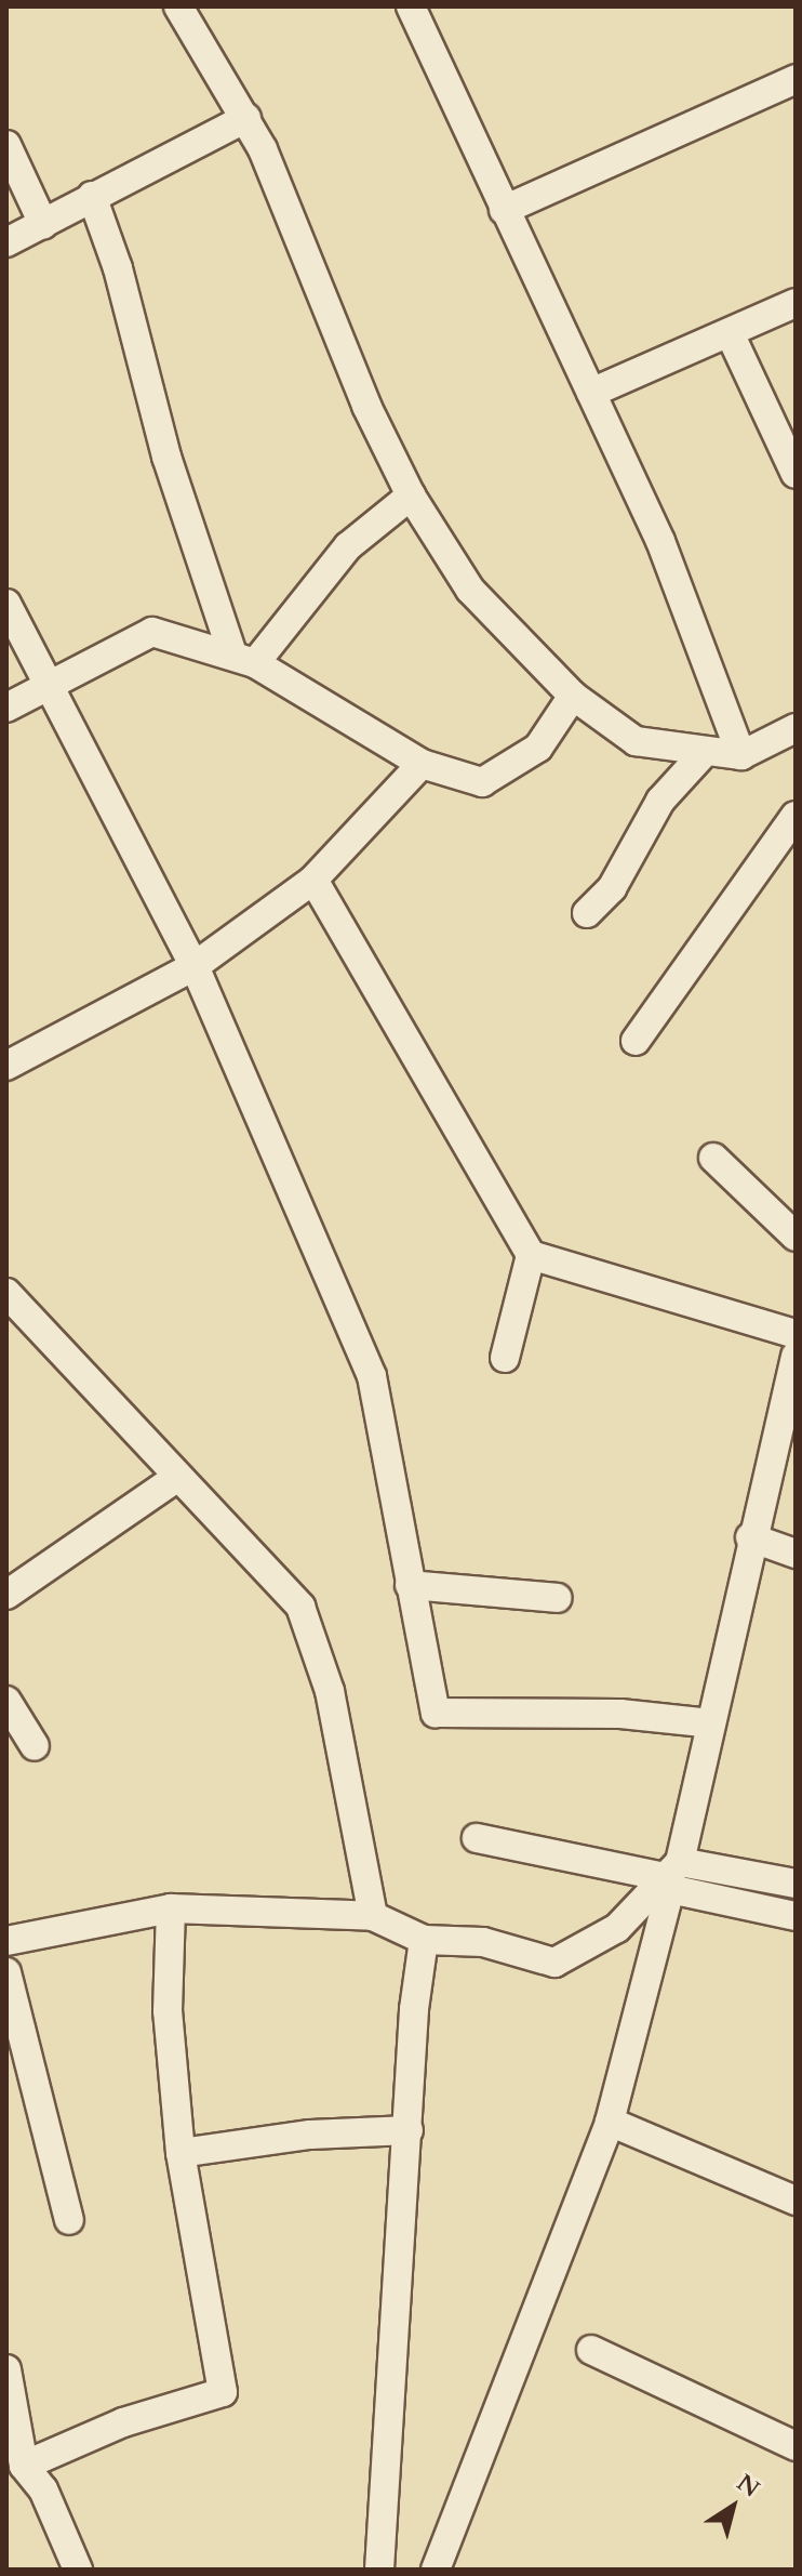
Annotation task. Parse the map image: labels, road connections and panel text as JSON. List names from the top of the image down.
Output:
{
  "north": "top right"
}
